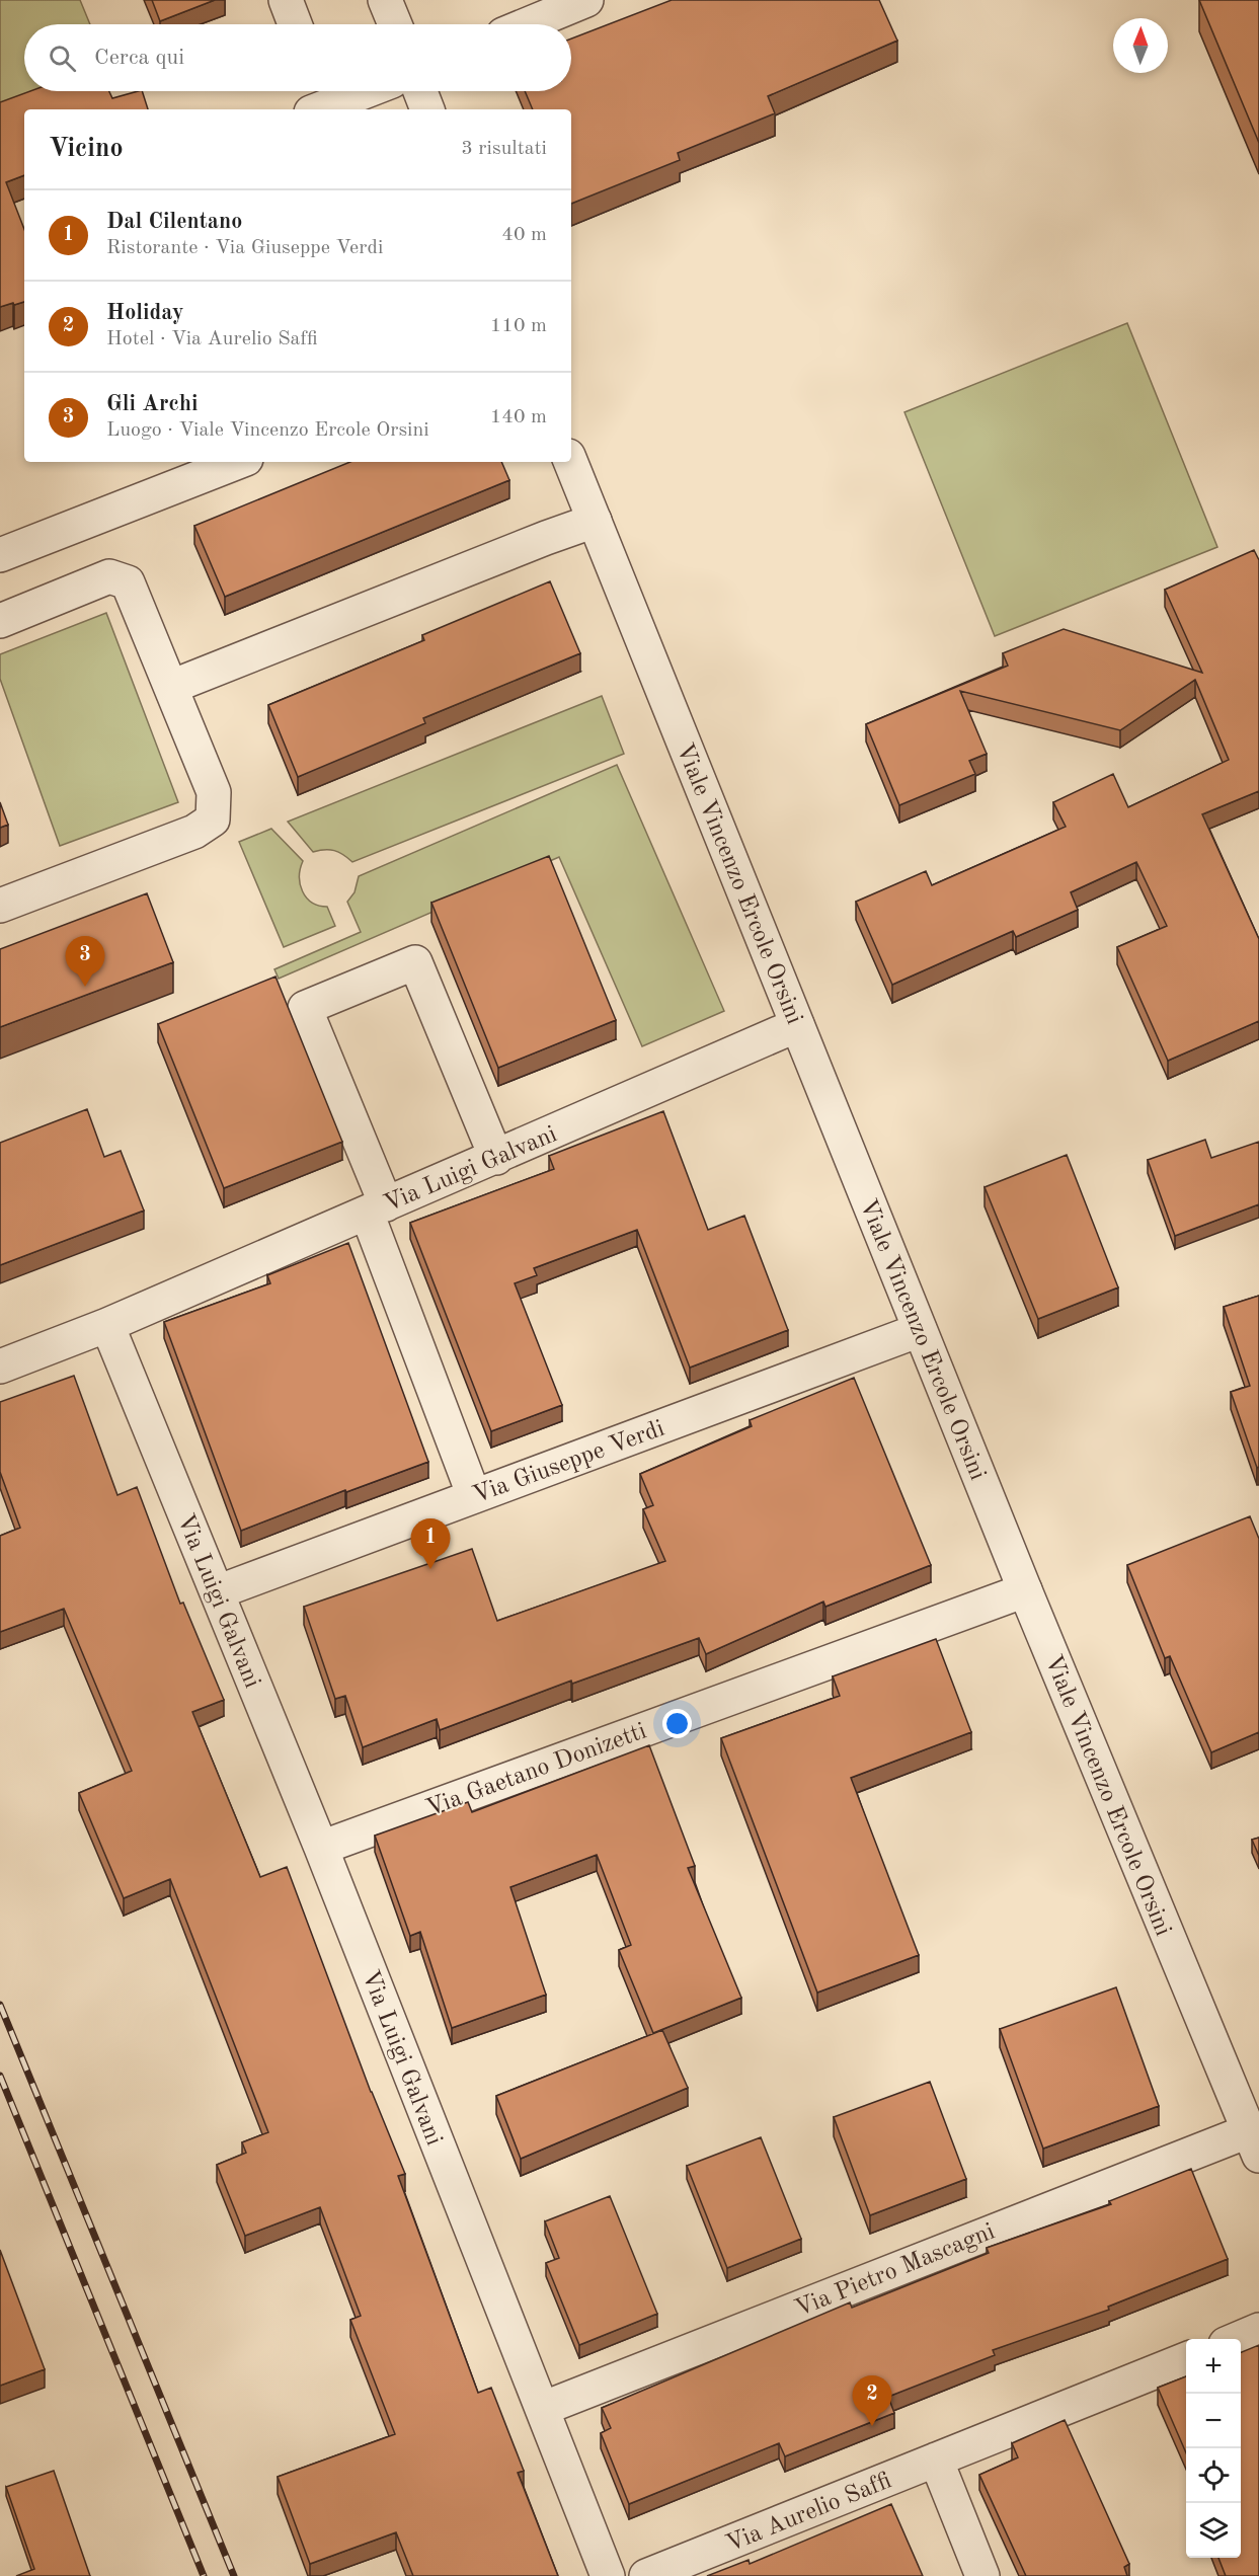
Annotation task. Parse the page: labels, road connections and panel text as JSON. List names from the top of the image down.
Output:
{
  "streets": {
    "street": [
      "Viale Vincenzo Ercole Orsini",
      "Via Luigi Galvani",
      "Via Giuseppe Verdi",
      "Via Gaetano Donizetti",
      "Via Pietro Mascagni",
      "Via Aurelio Saffi"
    ]
  },
  "crossings": [
    ["Viale Vincenzo Ercole Orsini", "Via Luigi Galvani"],
    ["Viale Vincenzo Ercole Orsini", "Via Giuseppe Verdi"],
    ["Viale Vincenzo Ercole Orsini", "Via Gaetano Donizetti"],
    ["Viale Vincenzo Ercole Orsini", "Via Pietro Mascagni"],
    ["Via Luigi Galvani", "Via Giuseppe Verdi"],
    ["Via Luigi Galvani", "Via Gaetano Donizetti"],
    ["Via Luigi Galvani", "Via Pietro Mascagni"]
  ],
  "north": "top",
  "page": {
    "search": "Cerca qui",
    "heading": ["Vicino", "3 risultati"],
    "list": [
      {
        "mark": "1",
        "name": "Dal Cilentano",
        "note": "Ristorante · Via Giuseppe Verdi",
        "value": "40 m"
      },
      {
        "mark": "2",
        "name": "Holiday",
        "note": "Hotel · Via Aurelio Saffi",
        "value": "110 m"
      },
      {
        "mark": "3",
        "name": "Gli Archi",
        "note": "Luogo · Viale Vincenzo Ercole Orsini",
        "value": "140 m"
      }
    ],
    "pins": ["3", "1", "2"],
    "map_buttons": ["+", "−"]
  }
}
